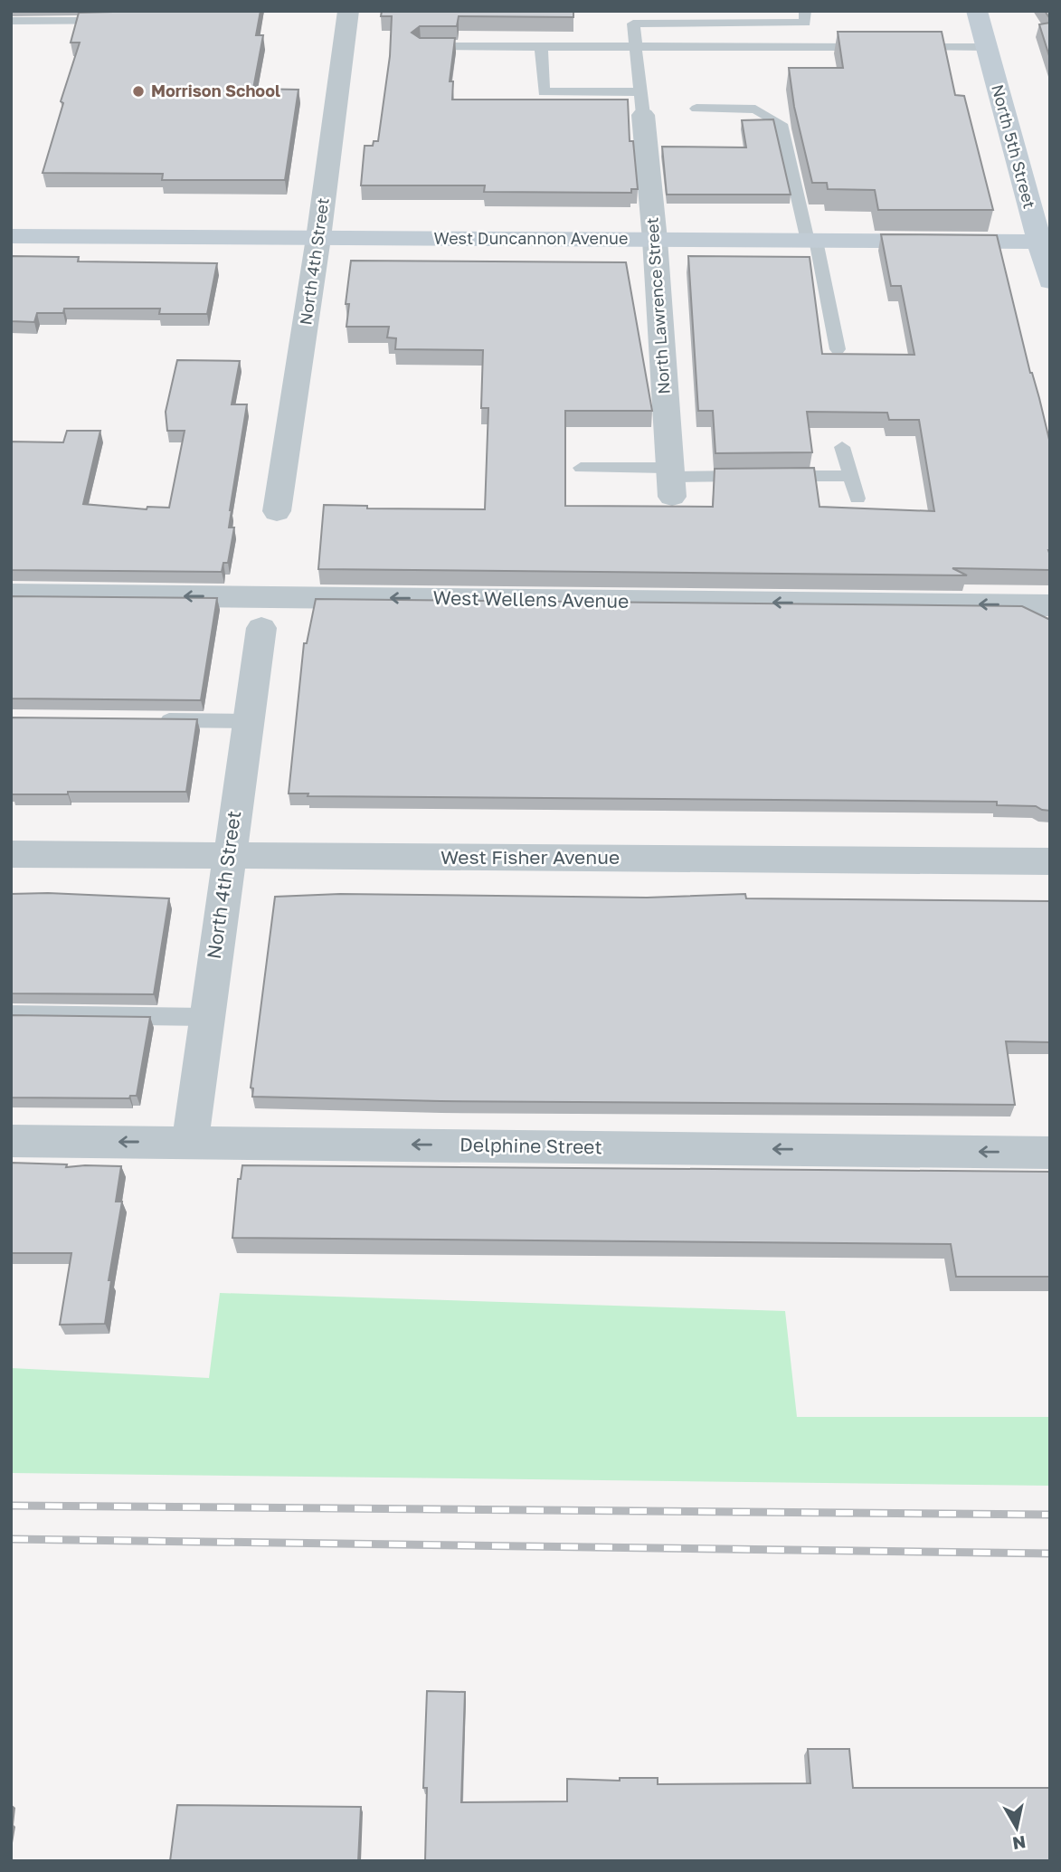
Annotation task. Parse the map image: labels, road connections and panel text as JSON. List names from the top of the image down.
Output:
{
  "streets": {
    "street": [
      "North 5th Street",
      "West Duncannon Avenue",
      "North 4th Street",
      "North Lawrence Street",
      "West Wellens Avenue",
      "West Fisher Avenue",
      "Delphine Street"
    ]
  },
  "crossings": [
    ["North 5th Street", "West Duncannon Avenue"],
    ["West Duncannon Avenue", "North 4th Street"],
    ["West Duncannon Avenue", "North Lawrence Street"],
    ["North 4th Street", "West Fisher Avenue"],
    ["North 4th Street", "Delphine Street"]
  ],
  "one_way": ["West Wellens Avenue", "Delphine Street"],
  "places": ["Morrison School"],
  "north": "bottom"
}
